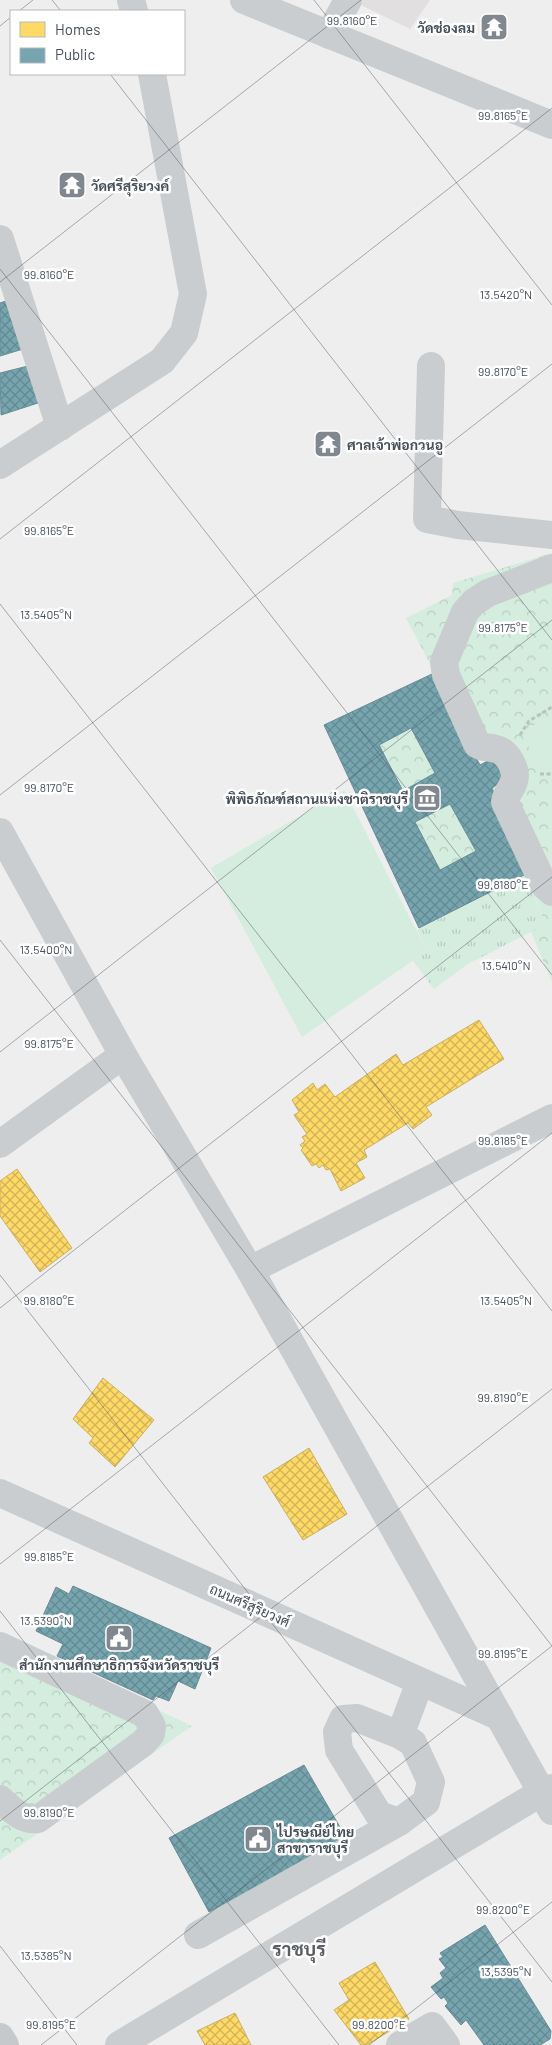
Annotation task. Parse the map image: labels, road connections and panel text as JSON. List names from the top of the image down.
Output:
{
  "streets": {
    "street": ["ถนนศรีสุริยวงศ์"]
  },
  "districts": ["ราชบุรี"],
  "places": {
    "temple": ["วัดช่องลม", "วัดศรีสุริยวงค์", "ศาลเจ้าพ่อกวนอู"],
    "museum": ["พิพิธภัณฑ์สถานแห่งชาติราชบุรี"],
    "public building": ["สำนักงานศึกษาธิการจังหวัดราชบุรี", "ไปรษณีย์ไทย สาขาราชบุรี"]
  },
  "legend": ["Homes", "Public"],
  "coordinates": [
    "99.8160°E",
    "99.8165°E",
    "13.5420°N",
    "99.8170°E",
    "13.5405°N",
    "99.8175°E",
    "99.8180°E",
    "13.5400°N",
    "13.5410°N",
    "99.8185°E",
    "99.8190°E",
    "13.5390°N",
    "99.8195°E",
    "99.8200°E",
    "13.5385°N",
    "13.5395°N"
  ]
}
